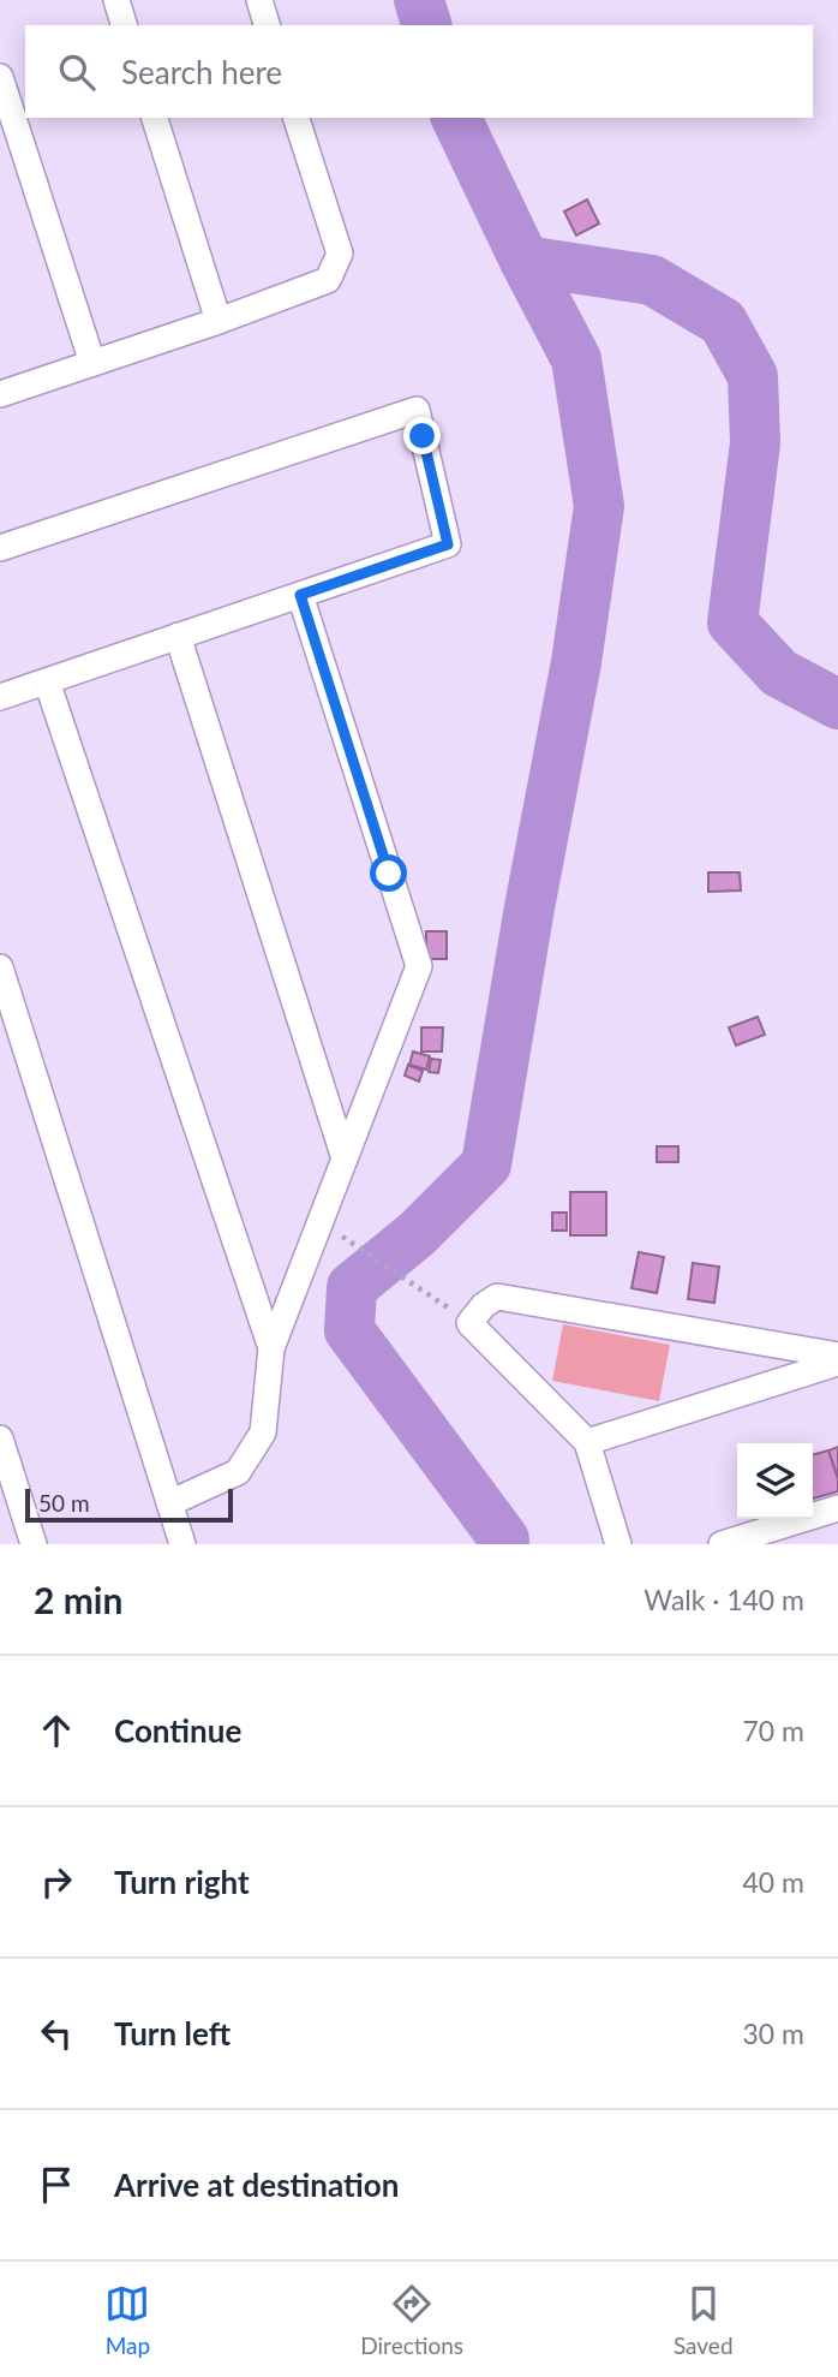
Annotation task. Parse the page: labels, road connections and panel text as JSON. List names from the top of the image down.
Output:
{
  "scale_bar": "50 m",
  "page": {
    "search": "Search here",
    "scale": "50 m",
    "heading": ["2 min", "Walk · 140 m"],
    "list": [
      ["Continue", "70 m"],
      ["Turn right", "40 m"],
      ["Turn left", "30 m"],
      "Arrive at destination"
    ],
    "nav": ["Map", "Directions", "Saved"]
  }
}
